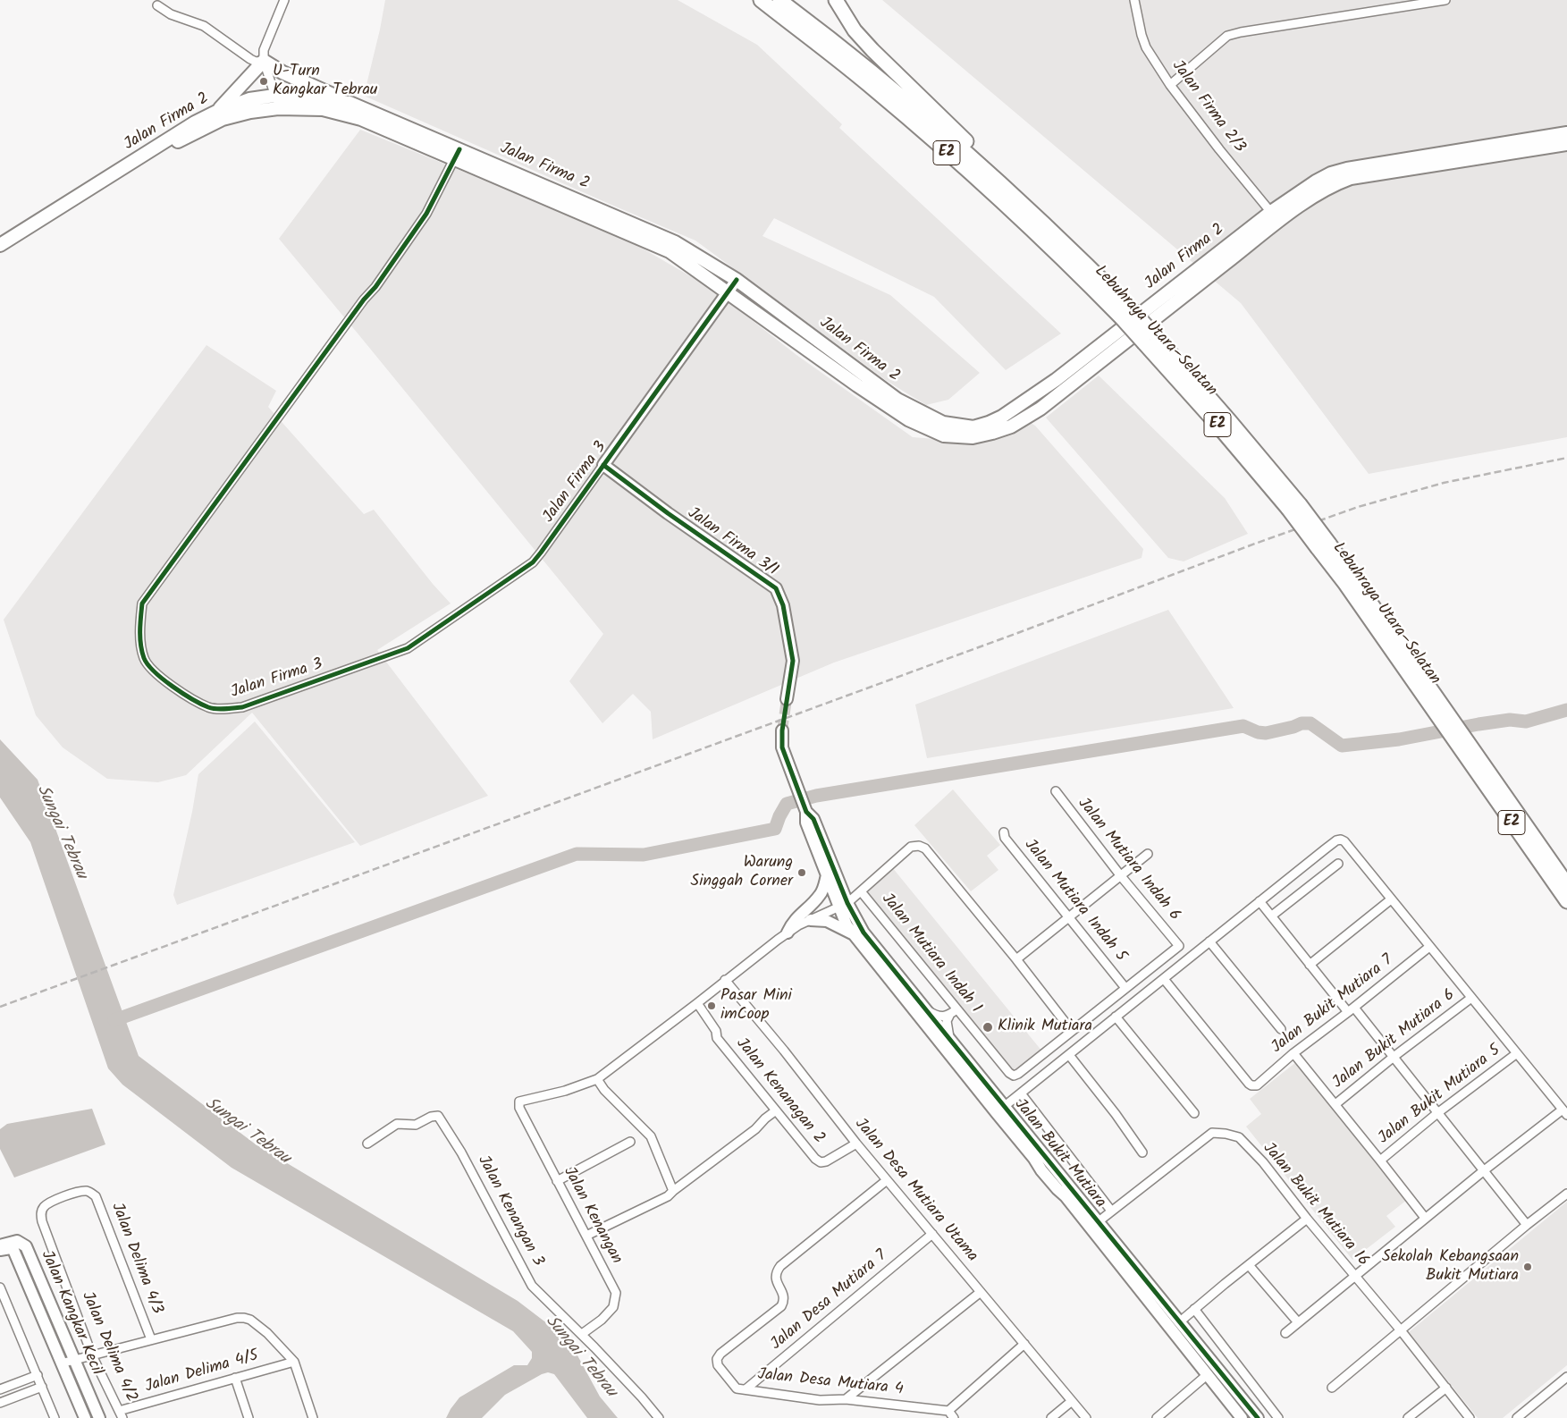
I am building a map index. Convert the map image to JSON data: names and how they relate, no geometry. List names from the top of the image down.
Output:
{
  "streets": {
    "highway": ["E2", "Lebuhraya Utara–Selatan"],
    "main road": ["Jalan Firma 2"],
    "street": [
      "Jalan Firma 2/3",
      "Jalan Firma 3",
      "Jalan Firma 3/1",
      "Jalan Mutiara Indah 6",
      "Jalan Mutiara Indah 5",
      "Jalan Mutiara Indah 1",
      "Jalan Bukit Mutiara 7",
      "Jalan Bukit Mutiara 6",
      "Jalan Kenanagan 2",
      "Jalan Bukit Mutiara 5",
      "Jalan Bukit Mutiara",
      "Jalan Desa Mutiara Utama",
      "Jalan Bukit Mutiara 16",
      "Jalan Kenangan 3",
      "Jalan Kenangan",
      "Jalan Delima 4/3",
      "Jalan Desa Mutiara 7",
      "Jalan Kangkar Kecil",
      "Jalan Delima 4/2",
      "Jalan Delima 4/5",
      "Jalan Desa Mutiara 4"
    ]
  },
  "crossings": [
    ["Jalan Firma 2/3", "Jalan Firma 2"],
    ["Jalan Firma 2", "Jalan Firma 3"],
    ["Jalan Firma 3", "Jalan Firma 3/1"],
    ["Jalan Mutiara Indah 6", "Jalan Mutiara Indah 5"],
    ["Jalan Kenanagan 2", "Jalan Desa Mutiara Utama"],
    ["Jalan Desa Mutiara Utama", "Jalan Desa Mutiara 7"],
    ["Jalan Desa Mutiara Utama", "Jalan Desa Mutiara 4"],
    ["Jalan Kenangan 3", "Jalan Kenangan"],
    ["Jalan Delima 4/3", "Jalan Delima 4/2"],
    ["Jalan Desa Mutiara 7", "Jalan Desa Mutiara 4"],
    ["Jalan Delima 4/2", "Jalan Delima 4/5"]
  ],
  "water": ["Sungai Tebrau"],
  "places": [
    "U-Turn Kangkar Tebrau",
    "Warung Singgah Corner",
    "Pasar Mini imCoop",
    "Klinik Mutiara",
    "Sekolah Kebangsaan Bukit Mutiara"
  ]
}
